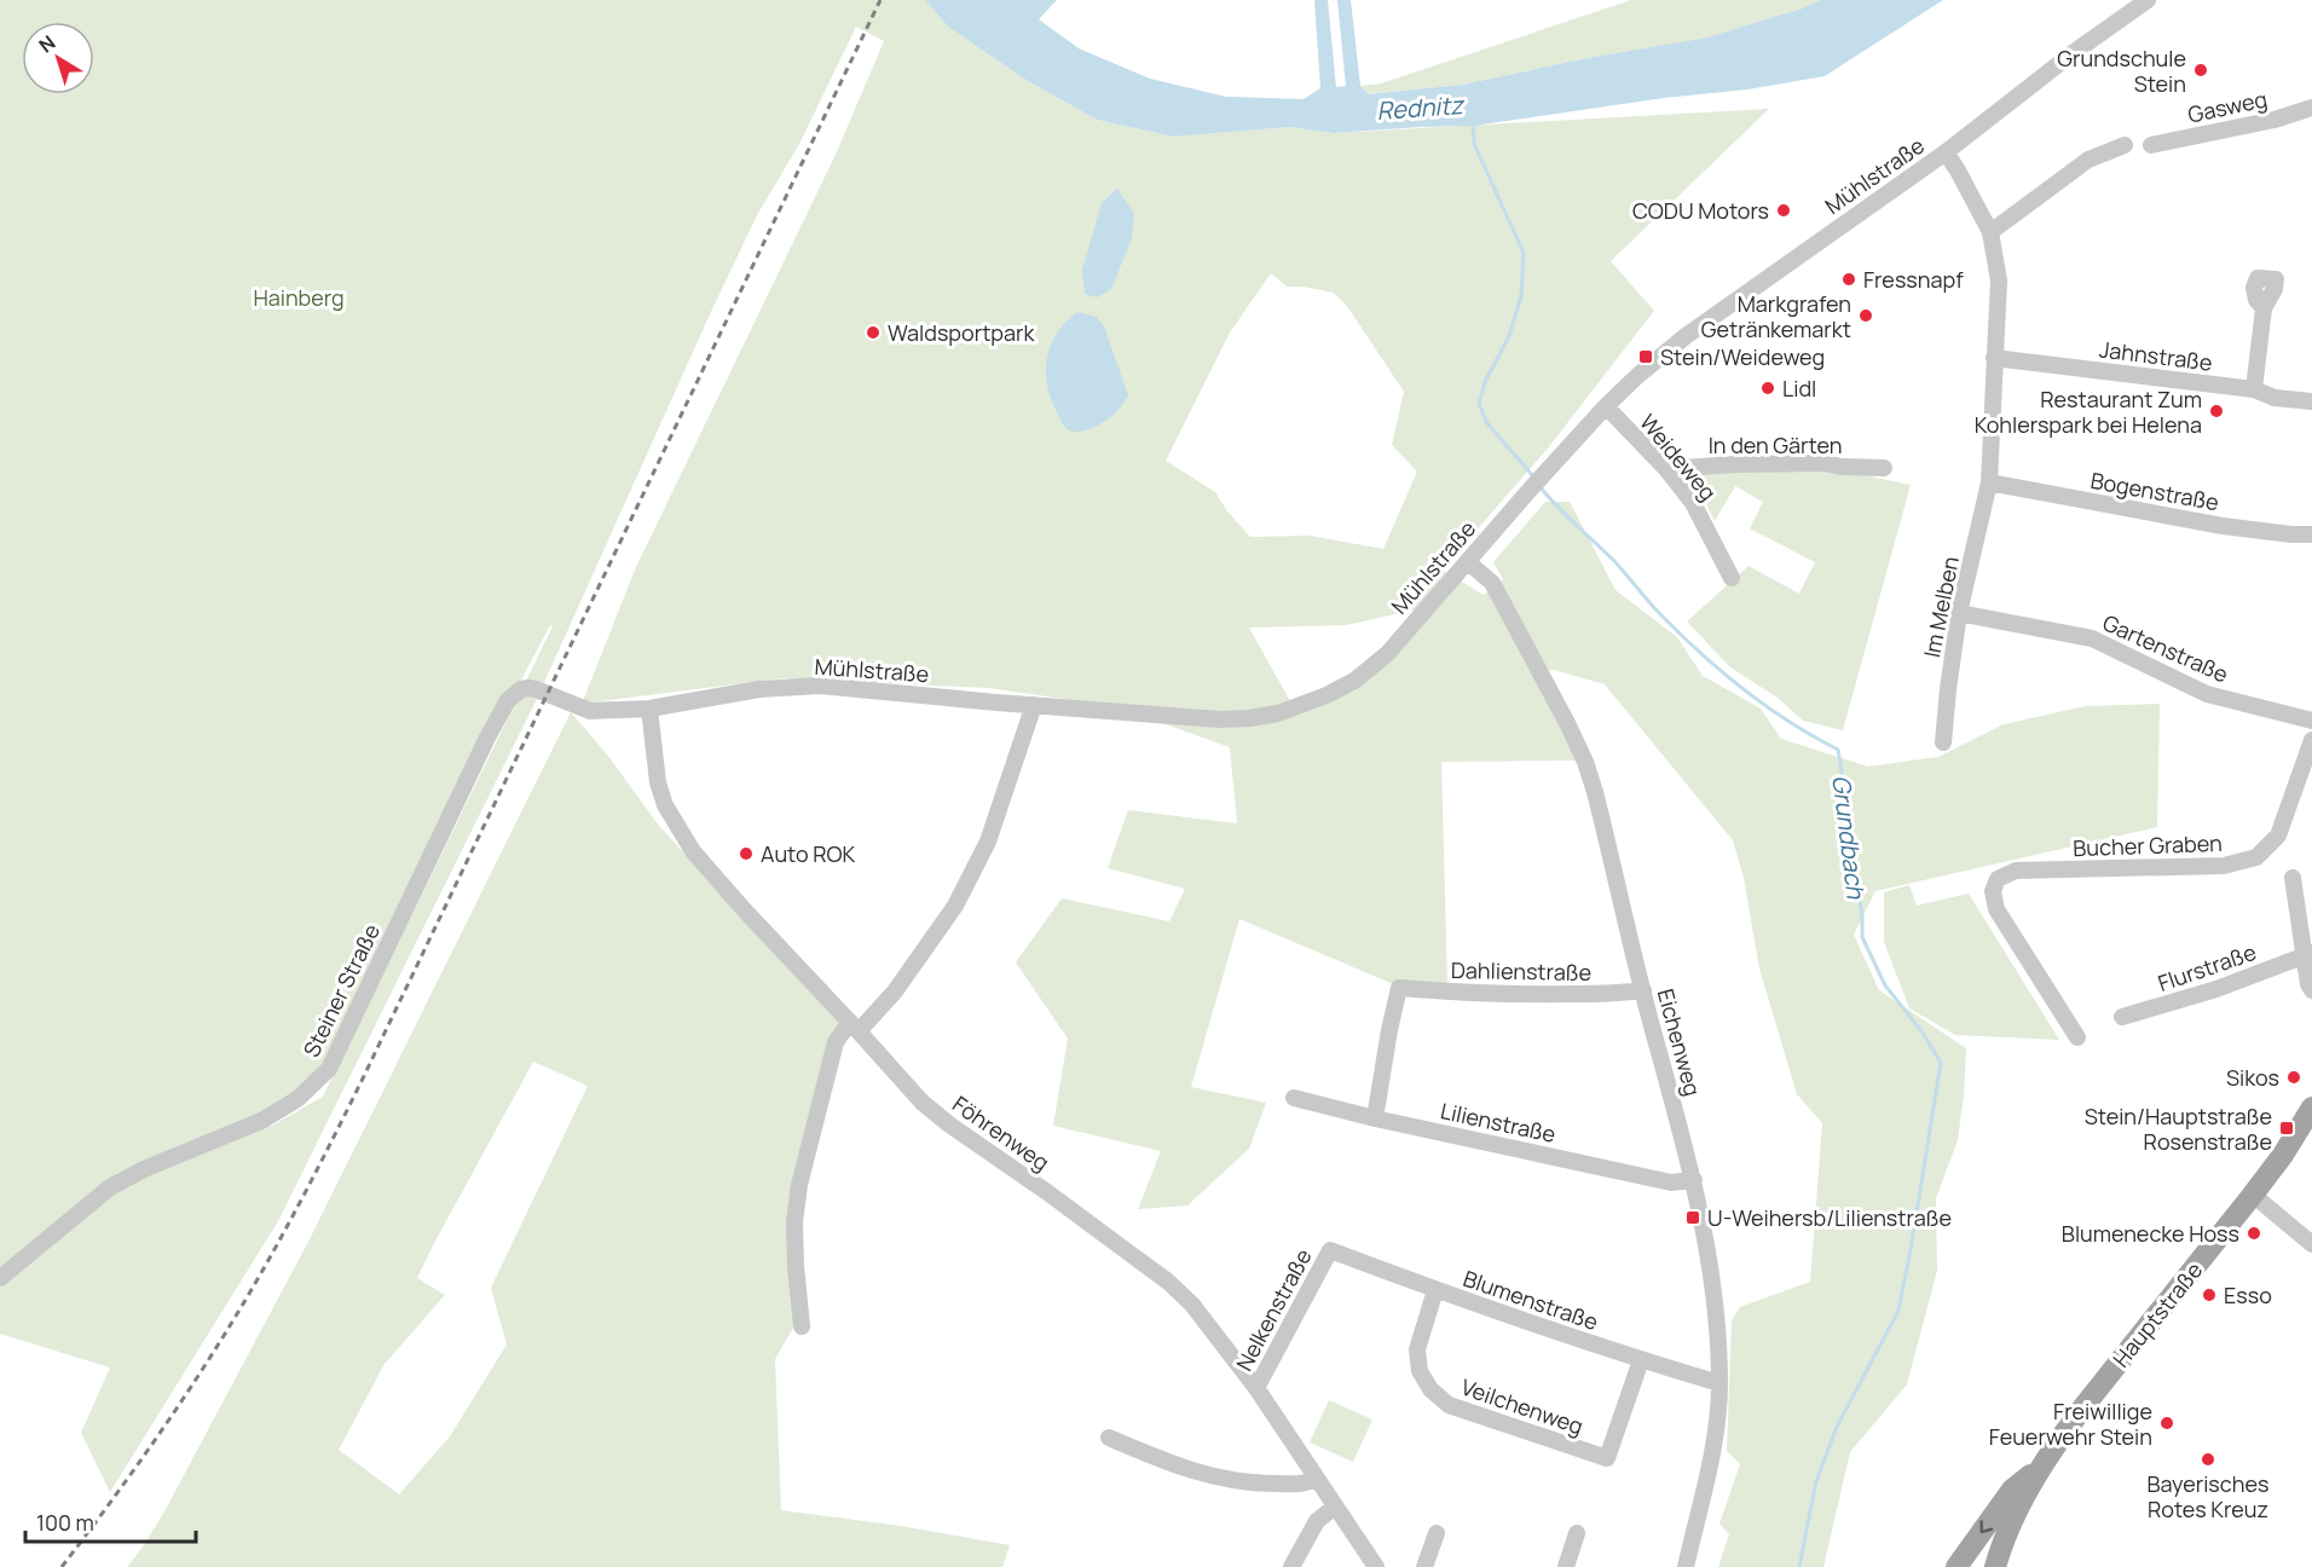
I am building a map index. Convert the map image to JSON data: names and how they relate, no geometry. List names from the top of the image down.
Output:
{
  "streets": {
    "main road": ["Hauptstraße"],
    "street": [
      "Gasweg",
      "Mühlstraße",
      "Jahnstraße",
      "In den Gärten",
      "Weideweg",
      "Bogenstraße",
      "Im Melben",
      "Gartenstraße",
      "Bucher Graben",
      "Flurstraße",
      "Dahlienstraße",
      "Steiner Straße",
      "Eichenweg",
      "Lilienstraße",
      "Föhrenweg",
      "Blumenstraße",
      "Nelkenstraße",
      "Veilchenweg"
    ]
  },
  "crossings": [
    ["Mühlstraße", "Weideweg"],
    ["Mühlstraße", "Im Melben"],
    ["Mühlstraße", "Steiner Straße"],
    ["Mühlstraße", "Eichenweg"],
    ["Mühlstraße", "Föhrenweg"],
    ["Jahnstraße", "Im Melben"],
    ["In den Gärten", "Weideweg"],
    ["Bogenstraße", "Im Melben"],
    ["Im Melben", "Gartenstraße"],
    ["Dahlienstraße", "Eichenweg"],
    ["Dahlienstraße", "Lilienstraße"],
    ["Eichenweg", "Lilienstraße"],
    ["Eichenweg", "Blumenstraße"],
    ["Föhrenweg", "Nelkenstraße"],
    ["Blumenstraße", "Nelkenstraße"],
    ["Blumenstraße", "Veilchenweg"]
  ],
  "water": ["Rednitz", "Grundbach"],
  "parks": ["Hainberg"],
  "places": {
    "other": [
      "Grundschule Stein",
      "CODU Motors",
      "Fressnapf",
      "Markgrafen Getränkemarkt",
      "Waldsportpark",
      "Lidl",
      "Restaurant Zum Kohlerspark bei Helena",
      "Auto ROK",
      "Sikos",
      "Blumenecke Hoss",
      "Esso",
      "Freiwillige Feuerwehr Stein",
      "Bayerisches Rotes Kreuz"
    ],
    "transit": ["Stein/Weideweg", "Stein/Hauptstraße Rosenstraße", "U-Weihersb/Lilienstraße"]
  },
  "scale_bar": "100 m",
  "north": "top left"
}
